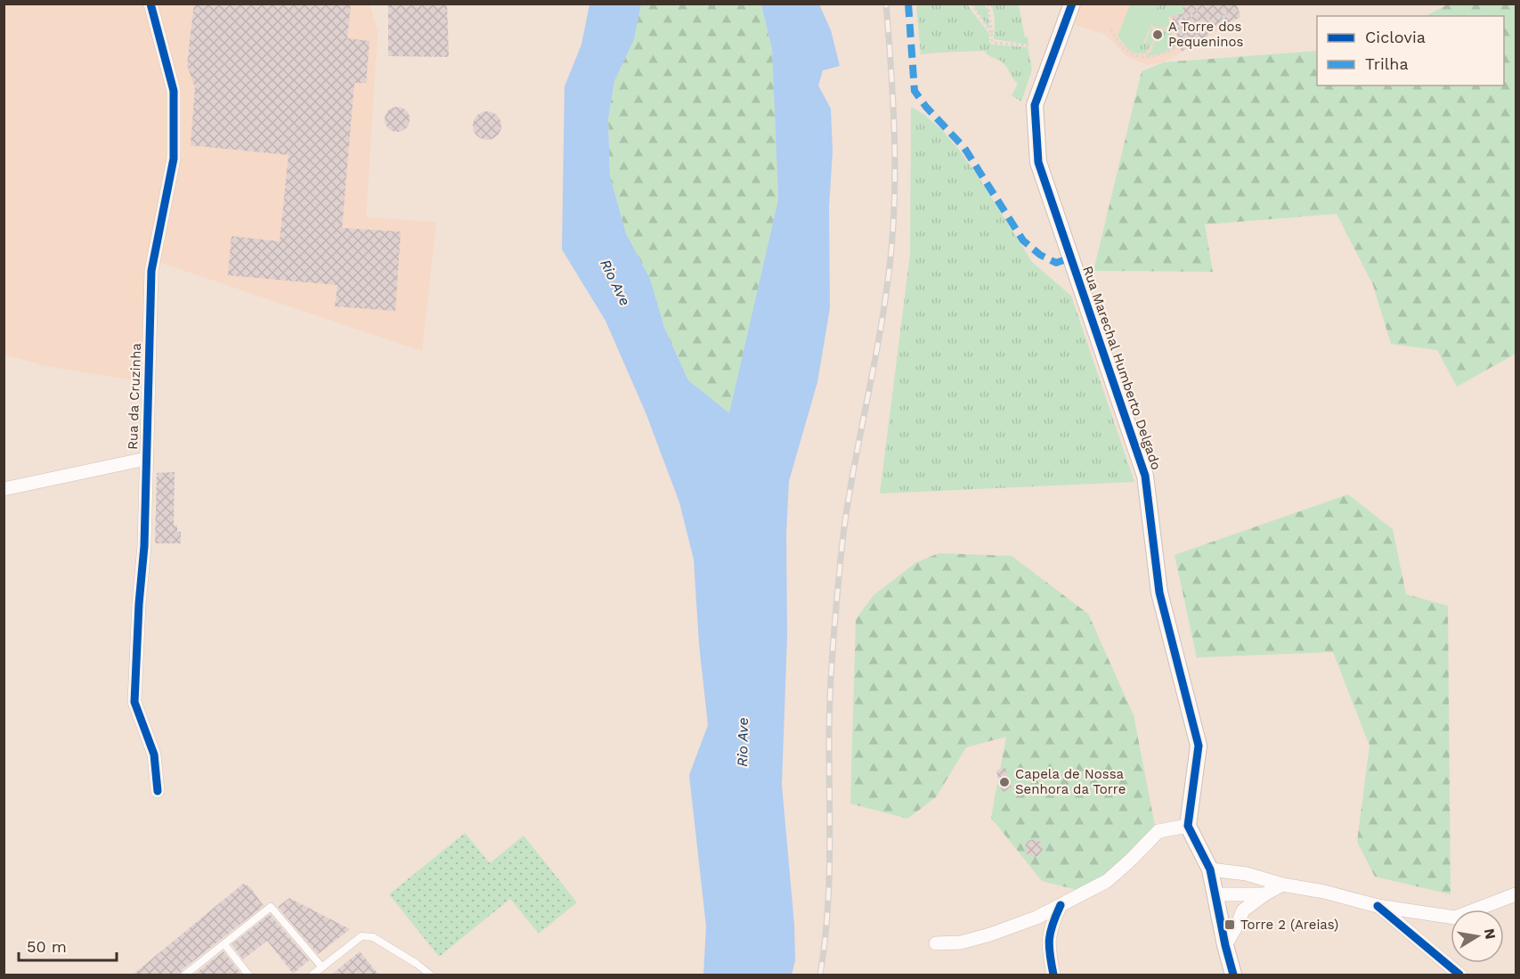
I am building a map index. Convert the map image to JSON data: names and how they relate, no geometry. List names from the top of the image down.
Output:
{
  "streets": {
    "street": ["Rua Marechal Humberto Delgado", "Rua da Cruzinha"]
  },
  "water": ["Rio Ave"],
  "places": {
    "other": ["A Torre dos Pequeninos", "Capela de Nossa Senhora da Torre"],
    "transit": ["Torre 2 (Areias)"]
  },
  "legend": ["Ciclovia", "Trilha"],
  "scale_bar": "50 m",
  "north": "right"
}
